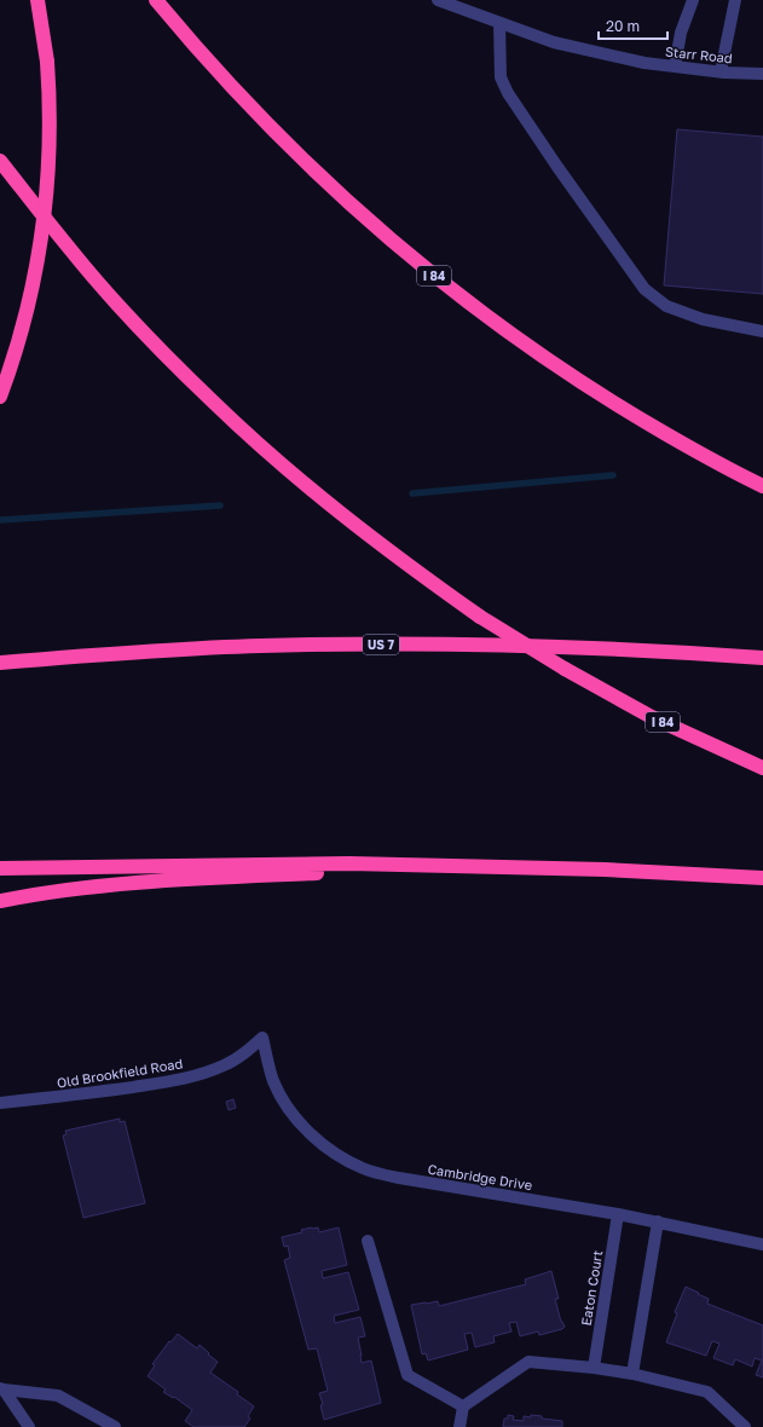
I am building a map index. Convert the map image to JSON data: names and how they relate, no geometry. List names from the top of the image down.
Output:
{
  "streets": {
    "highway": ["I 84", "US 7"],
    "street": [
      "Starr Road",
      "Old Brookfield Road",
      "Cambridge Drive",
      "Eaton Court"
    ]
  },
  "crossings": [
    ["Old Brookfield Road", "Cambridge Drive"],
    ["Cambridge Drive", "Eaton Court"]
  ],
  "scale_bar": "20 m"
}
